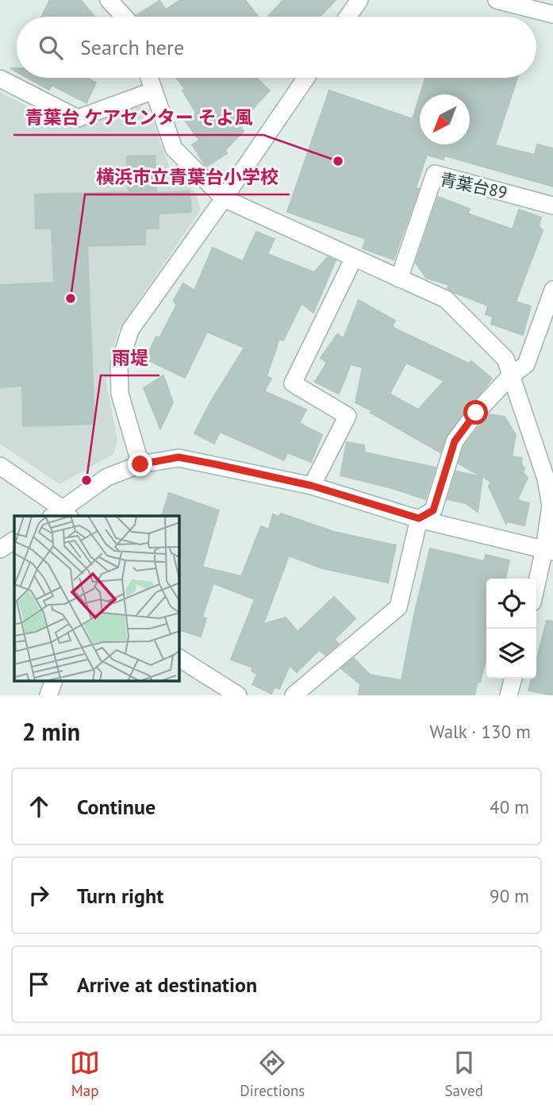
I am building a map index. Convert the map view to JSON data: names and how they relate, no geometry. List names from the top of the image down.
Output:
{
  "streets": {
    "street": ["青葉台89"]
  },
  "places": ["青葉台 ケアセンター そよ風", "横浜市立青葉台小学校", "雨堤"],
  "north": "bottom left",
  "page": {
    "search": "Search here",
    "heading": ["2 min", "Walk · 130 m"],
    "list": [
      ["Continue", "40 m"],
      ["Turn right", "90 m"],
      "Arrive at destination"
    ],
    "nav": ["Map", "Directions", "Saved"]
  }
}
